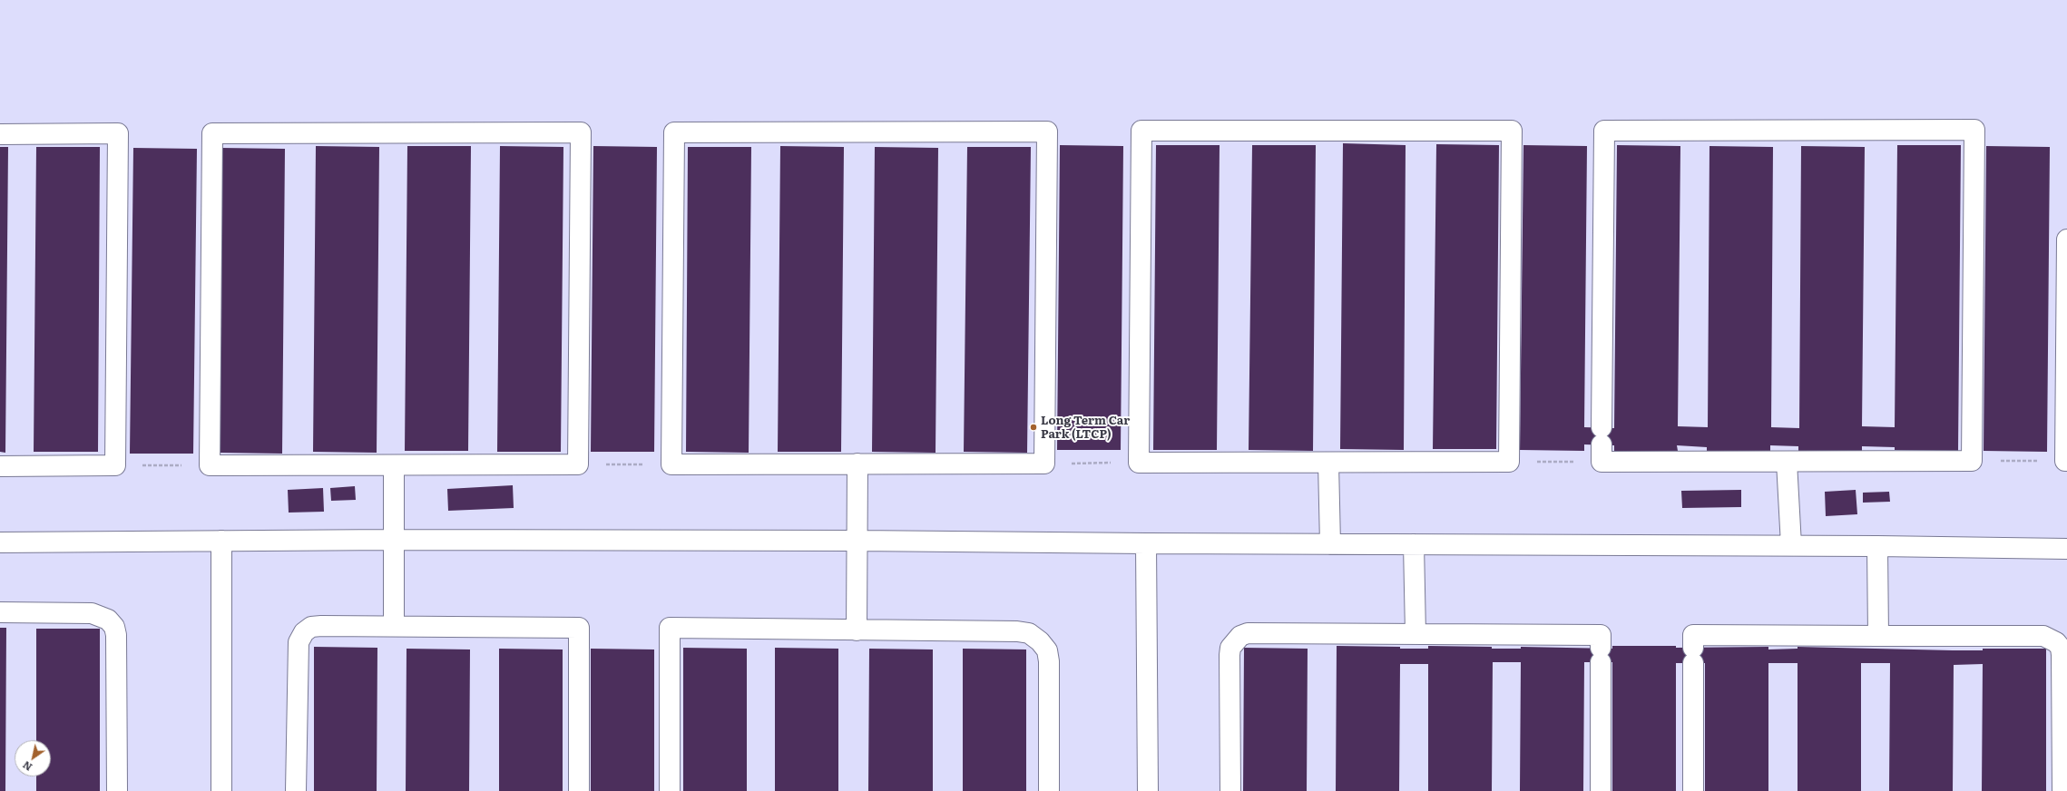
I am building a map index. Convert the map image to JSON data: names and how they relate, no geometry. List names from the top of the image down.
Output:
{
  "places": ["Long Term Car Park (LTCP)"],
  "north": "bottom left"
}
